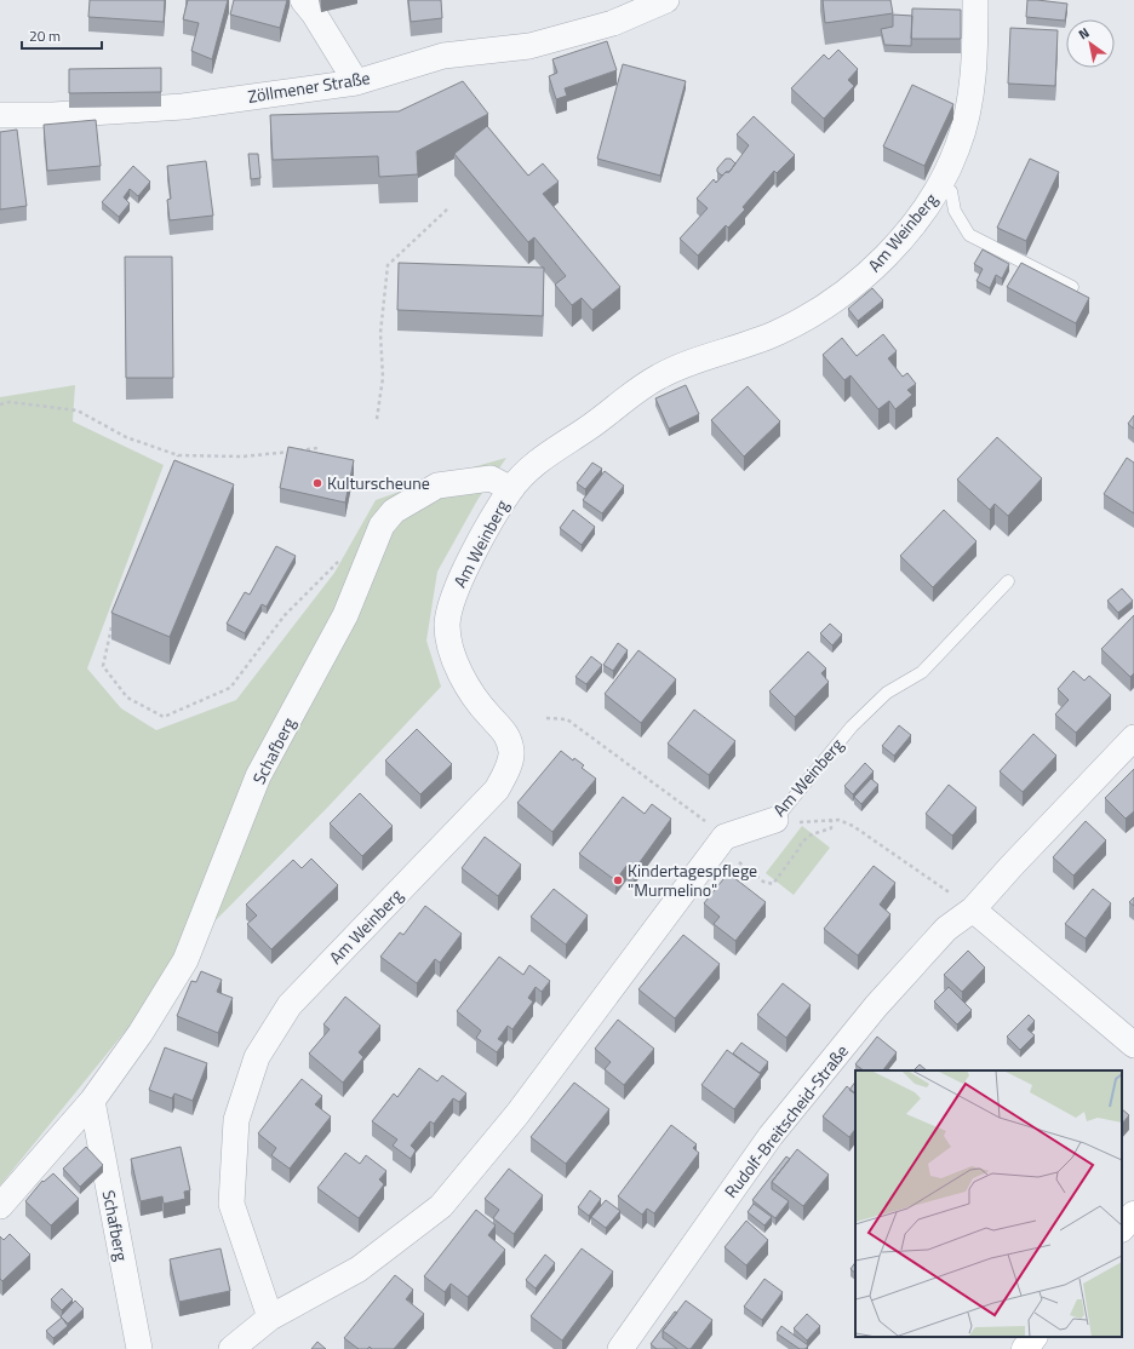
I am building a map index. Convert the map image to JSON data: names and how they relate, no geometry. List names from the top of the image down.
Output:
{
  "streets": {
    "street": [
      "Zöllmener Straße",
      "Am Weinberg",
      "Schafberg",
      "Rudolf-Breitscheid-Straße"
    ]
  },
  "crossings": [
    ["Am Weinberg", "Schafberg"]
  ],
  "places": ["Kulturscheune", "Kindertagespflege \"Murmelino\""],
  "scale_bar": "20 m",
  "north": "top left"
}
